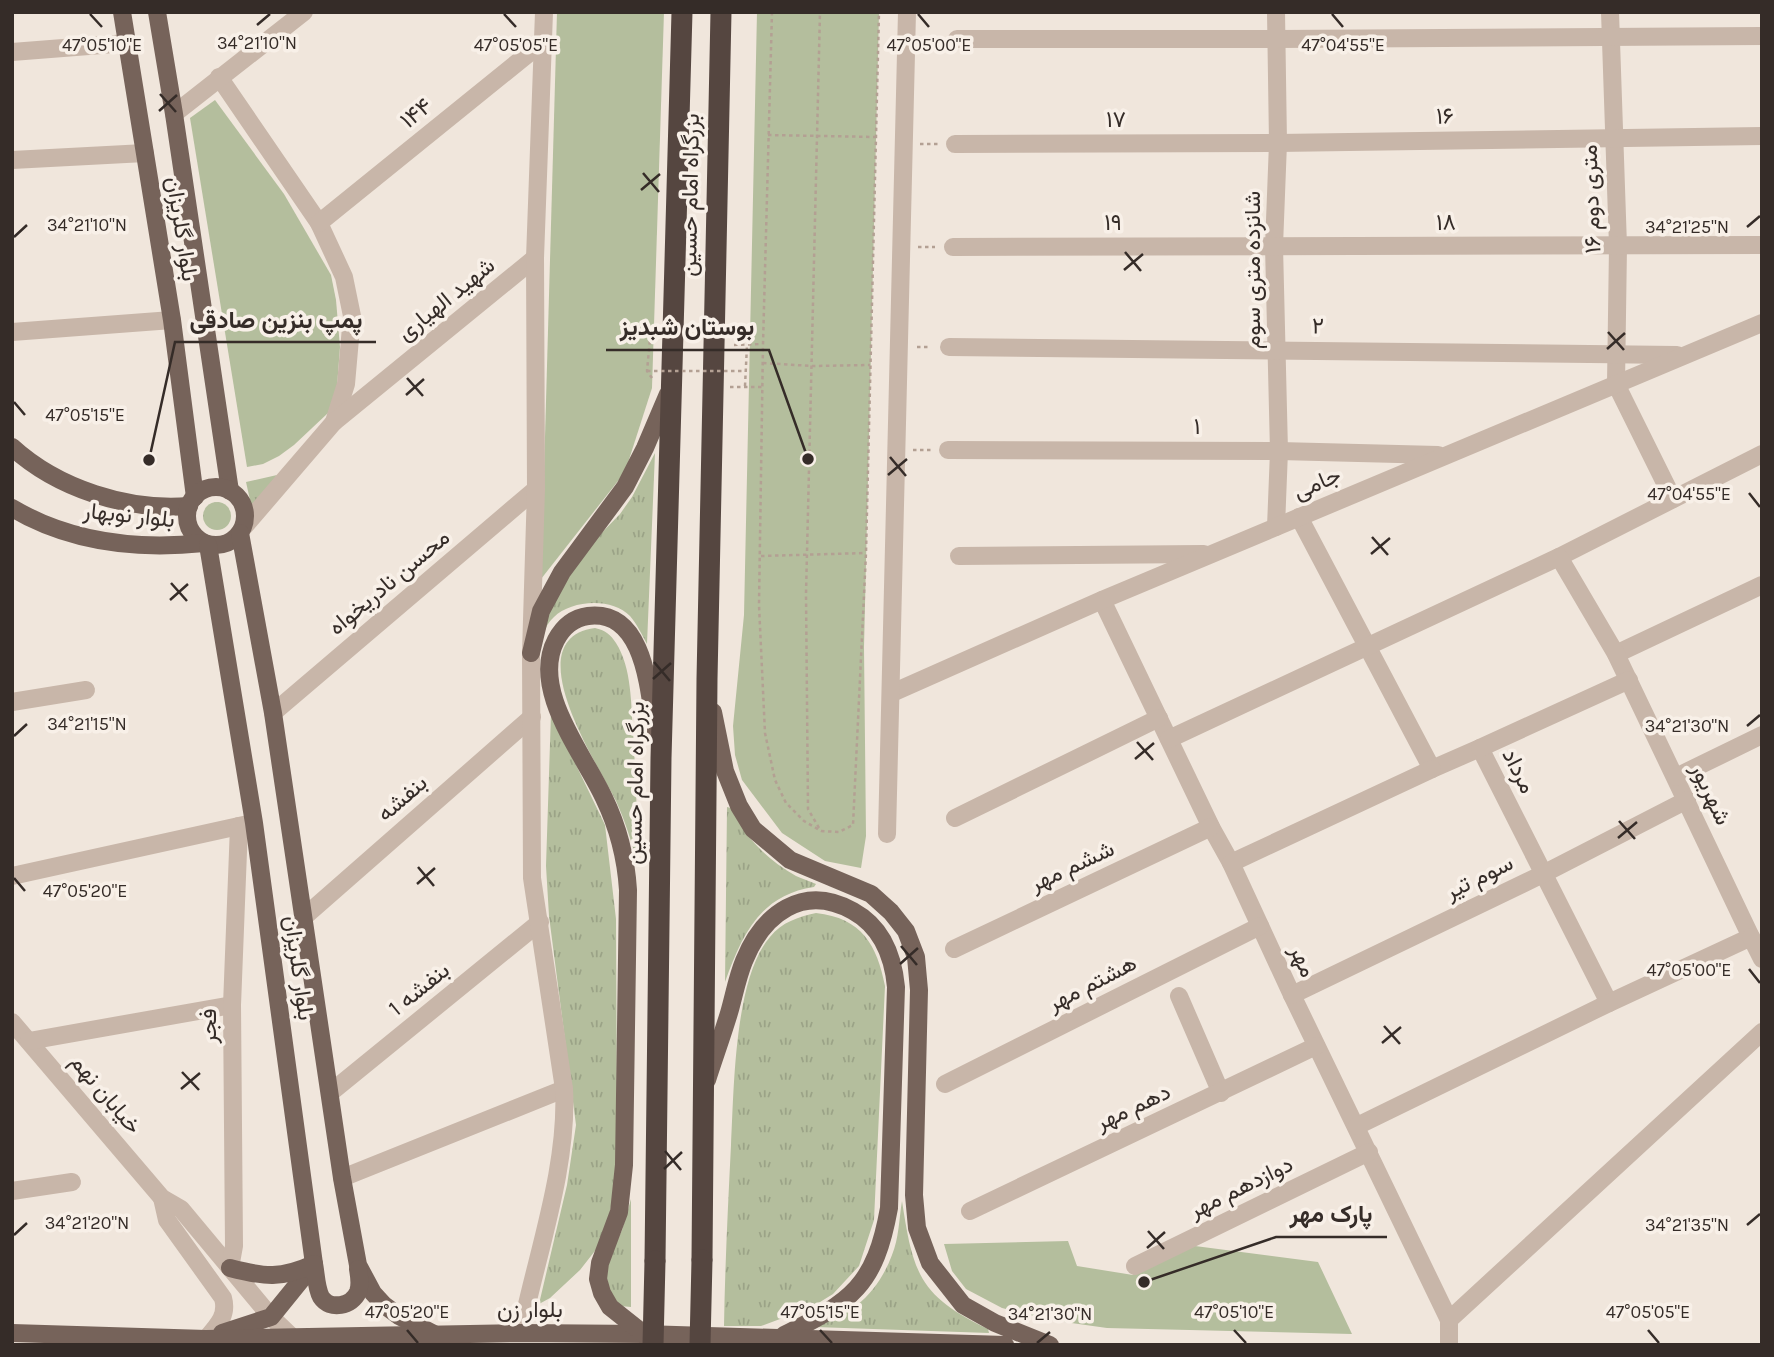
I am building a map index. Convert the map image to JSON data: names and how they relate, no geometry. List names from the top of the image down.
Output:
{
  "streets": {
    "highway": ["بزرگراه امام حسین"],
    "main road": ["بلوار گلریزان", "بلوار نوبهار", "بلوار زن"],
    "street": [
      "۱۴۴",
      "۱۶",
      "۱۷",
      "۱۶ متری دوم",
      "۱۹",
      "۱۸",
      "شانزده متری سوم",
      "شهید الهیاری",
      "۲",
      "۱",
      "جامی",
      "محسن نادریخواه",
      "مرداد",
      "شهریور",
      "بنفشه",
      "ششم مهر",
      "سوم تیر",
      "مهر",
      "هشتم مهر",
      "بنفشه 1",
      "فجر",
      "خیابان نهم",
      "دهم مهر",
      "دوازدهم مهر"
    ]
  },
  "crossings": [
    ["۱۶", "۱۷"],
    ["۱۶", "۱۶ متری دوم"],
    ["۱۶", "شانزده متری سوم"],
    ["۱۷", "شانزده متری سوم"],
    ["بزرگراه امام حسین", "بلوار زن"],
    ["۱۶ متری دوم", "۱۸"],
    ["۱۶ متری دوم", "۲"],
    ["۱۶ متری دوم", "جامی"],
    ["۱۹", "۱۸"],
    ["۱۹", "شانزده متری سوم"],
    ["۱۸", "شانزده متری سوم"],
    ["بلوار گلریزان", "شهید الهیاری"],
    ["بلوار گلریزان", "بلوار نوبهار"],
    ["بلوار گلریزان", "محسن نادریخواه"],
    ["بلوار گلریزان", "بنفشه"],
    ["بلوار گلریزان", "بنفشه 1"],
    ["بلوار گلریزان", "فجر"],
    ["بلوار گلریزان", "بلوار زن"],
    ["شانزده متری سوم", "۲"],
    ["شانزده متری سوم", "۱"],
    ["شانزده متری سوم", "جامی"],
    ["شهید الهیاری", "بلوار نوبهار"],
    ["۲", "جامی"],
    ["۱", "جامی"],
    ["جامی", "مهر"],
    ["مرداد", "سوم تیر"],
    ["مرداد", "مهر"],
    ["شهریور", "سوم تیر"],
    ["ششم مهر", "مهر"],
    ["سوم تیر", "مهر"],
    ["مهر", "هشتم مهر"],
    ["مهر", "دهم مهر"],
    ["مهر", "دوازدهم مهر"],
    ["فجر", "خیابان نهم"],
    ["خیابان نهم", "بلوار زن"]
  ],
  "places": ["بوستان شبدیز", "پمپ بنزین صادقی", "پارک مهر"],
  "coordinates": [
    "34°21'10\"N",
    "47°05'10\"E",
    "47°05'05\"E",
    "47°05'00\"E",
    "47°04'55\"E",
    "34°21'25\"N",
    "47°05'15\"E",
    "34°21'15\"N",
    "34°21'30\"N",
    "47°05'20\"E",
    "34°21'20\"N",
    "34°21'35\"N"
  ]
}
